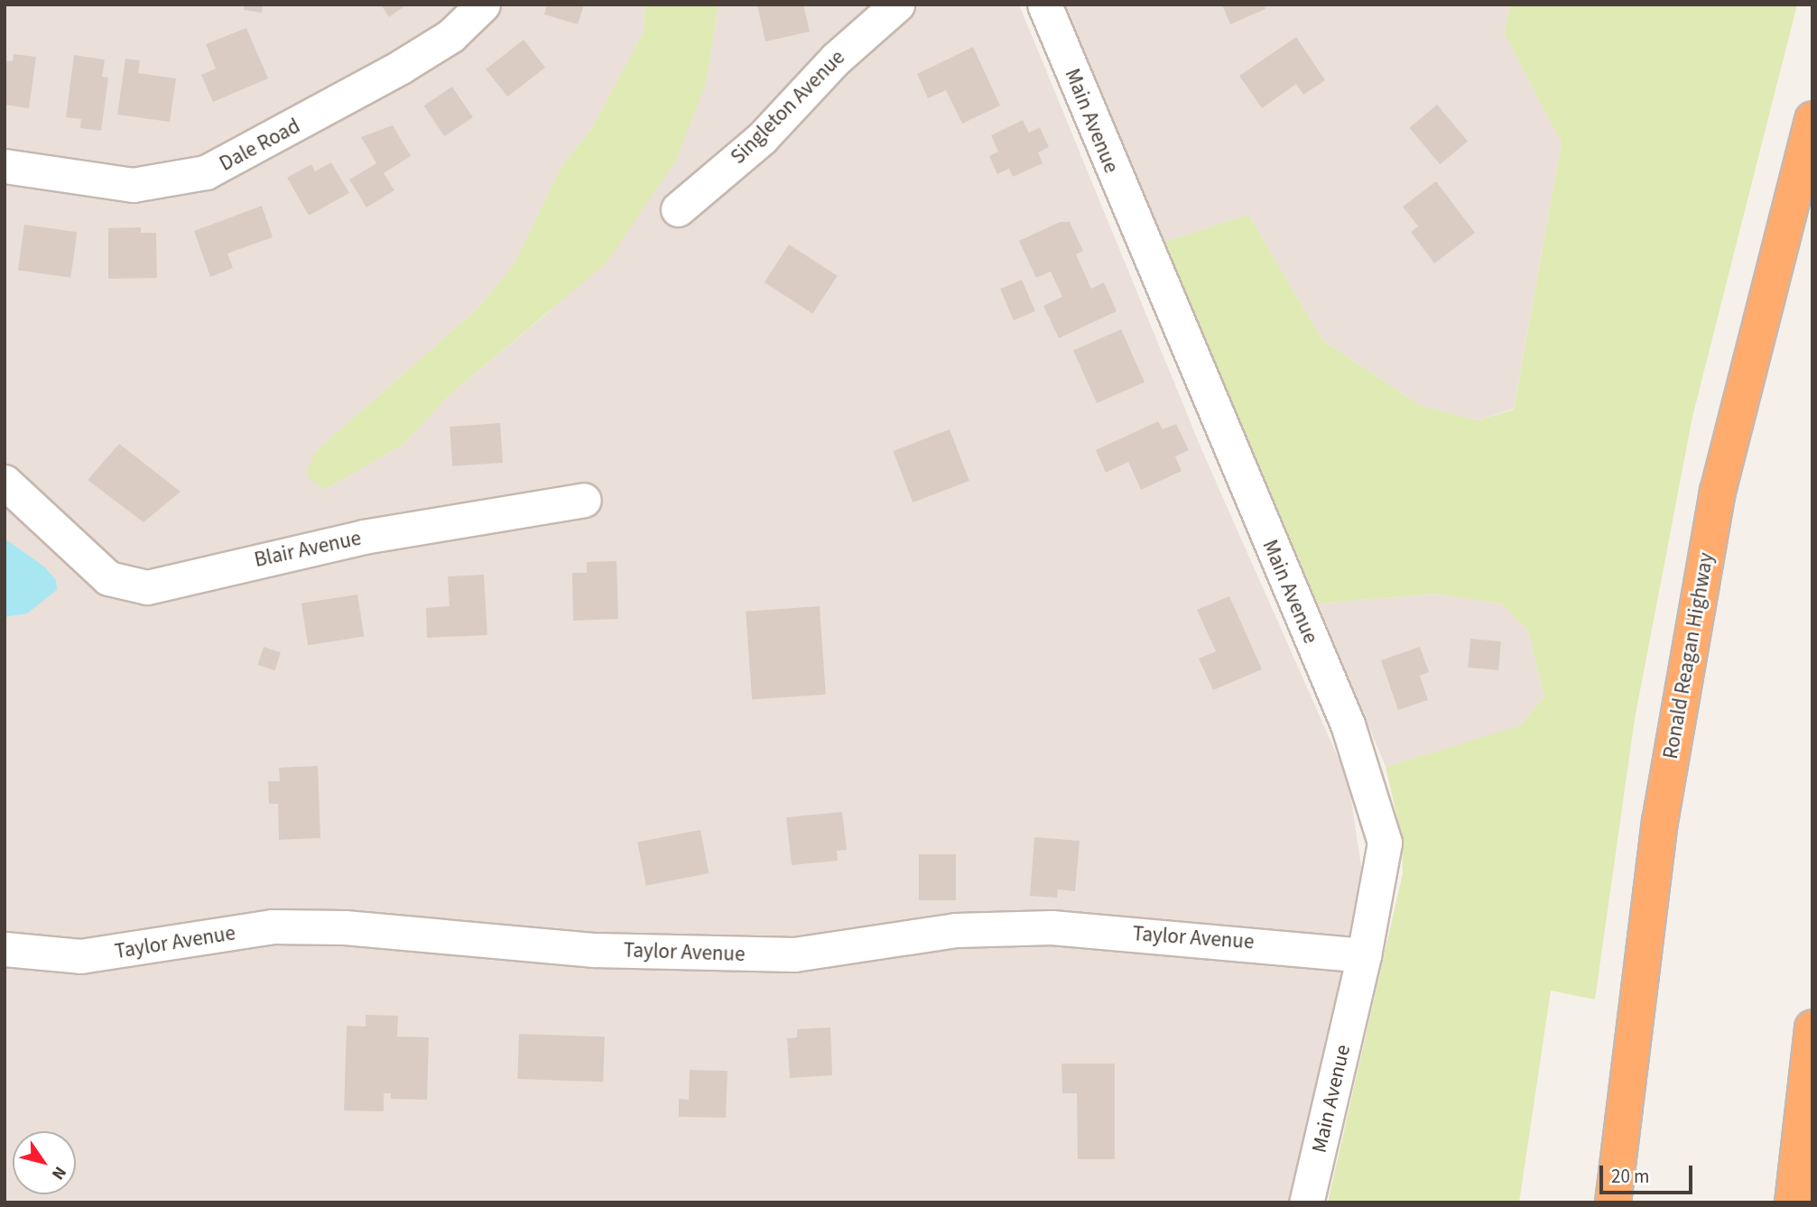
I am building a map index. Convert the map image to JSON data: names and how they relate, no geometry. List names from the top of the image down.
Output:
{
  "streets": {
    "highway": ["Ronald Reagan Highway"],
    "street": [
      "Singleton Avenue",
      "Main Avenue",
      "Dale Road",
      "Blair Avenue",
      "Taylor Avenue"
    ]
  },
  "crossings": [
    ["Main Avenue", "Taylor Avenue"]
  ],
  "scale_bar": "20 m",
  "north": "bottom right"
}
